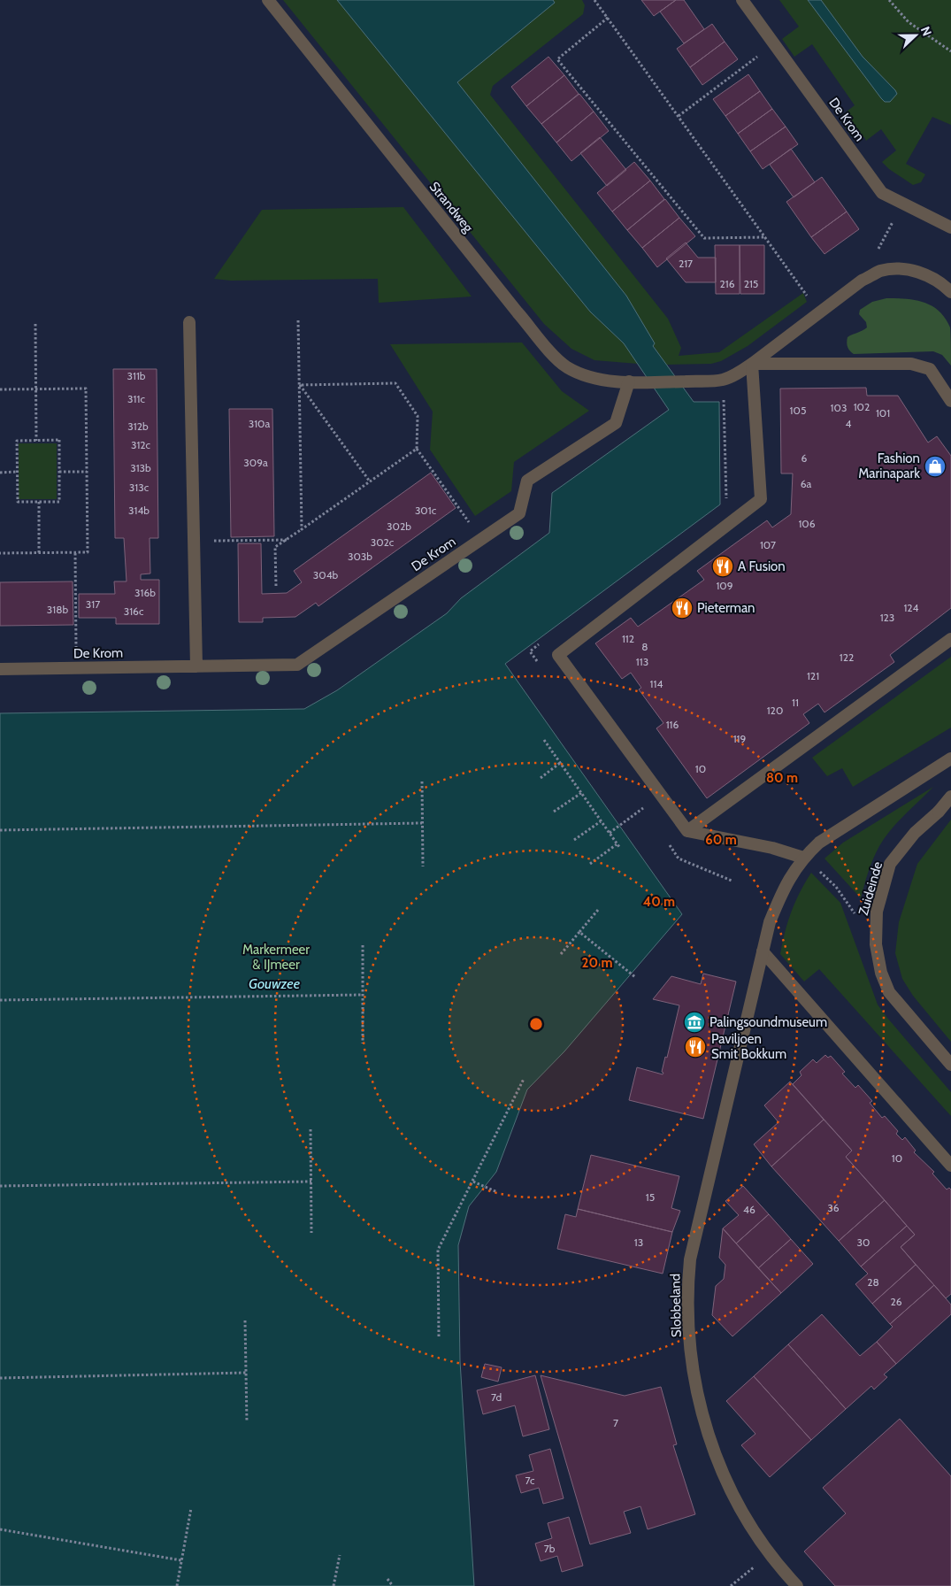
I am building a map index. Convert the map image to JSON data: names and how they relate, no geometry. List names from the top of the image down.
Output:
{
  "streets": {
    "street": [
      "De Krom",
      "Strandweg",
      "Zuideinde",
      "Slobbeland"
    ]
  },
  "crossings": [
    ["De Krom", "Strandweg"]
  ],
  "water": ["Gouwzee"],
  "parks": ["Markermeer & IJmeer"],
  "places": {
    "shop": ["Fashion Marinapark"],
    "restaurant": ["A Fusion", "Pieterman", "Paviljoen Smit Bokkum"],
    "museum": ["Palingsoundmuseum"]
  },
  "house_numbers": [
    "217",
    "216",
    "215",
    "311b",
    "311c",
    "102",
    "103",
    "105",
    "101",
    "310a",
    "4",
    "312b",
    "312c",
    "6",
    "309a",
    "313b",
    "6a",
    "313c",
    "314b",
    "301c",
    "106",
    "302b",
    "302c",
    "107",
    "303b",
    "304b",
    "109",
    "316b",
    "317",
    "124",
    "318b",
    "316c",
    "123",
    "112",
    "8",
    "122",
    "113",
    "121",
    "114",
    "11",
    "120",
    "116",
    "119",
    "10",
    "10",
    "15",
    "36",
    "46",
    "13",
    "30",
    "28",
    "26",
    "7d",
    "7",
    "7c",
    "7b"
  ],
  "north": "right",
  "rings": [
    "80 m",
    "60 m",
    "40 m",
    "20 m"
  ]
}
